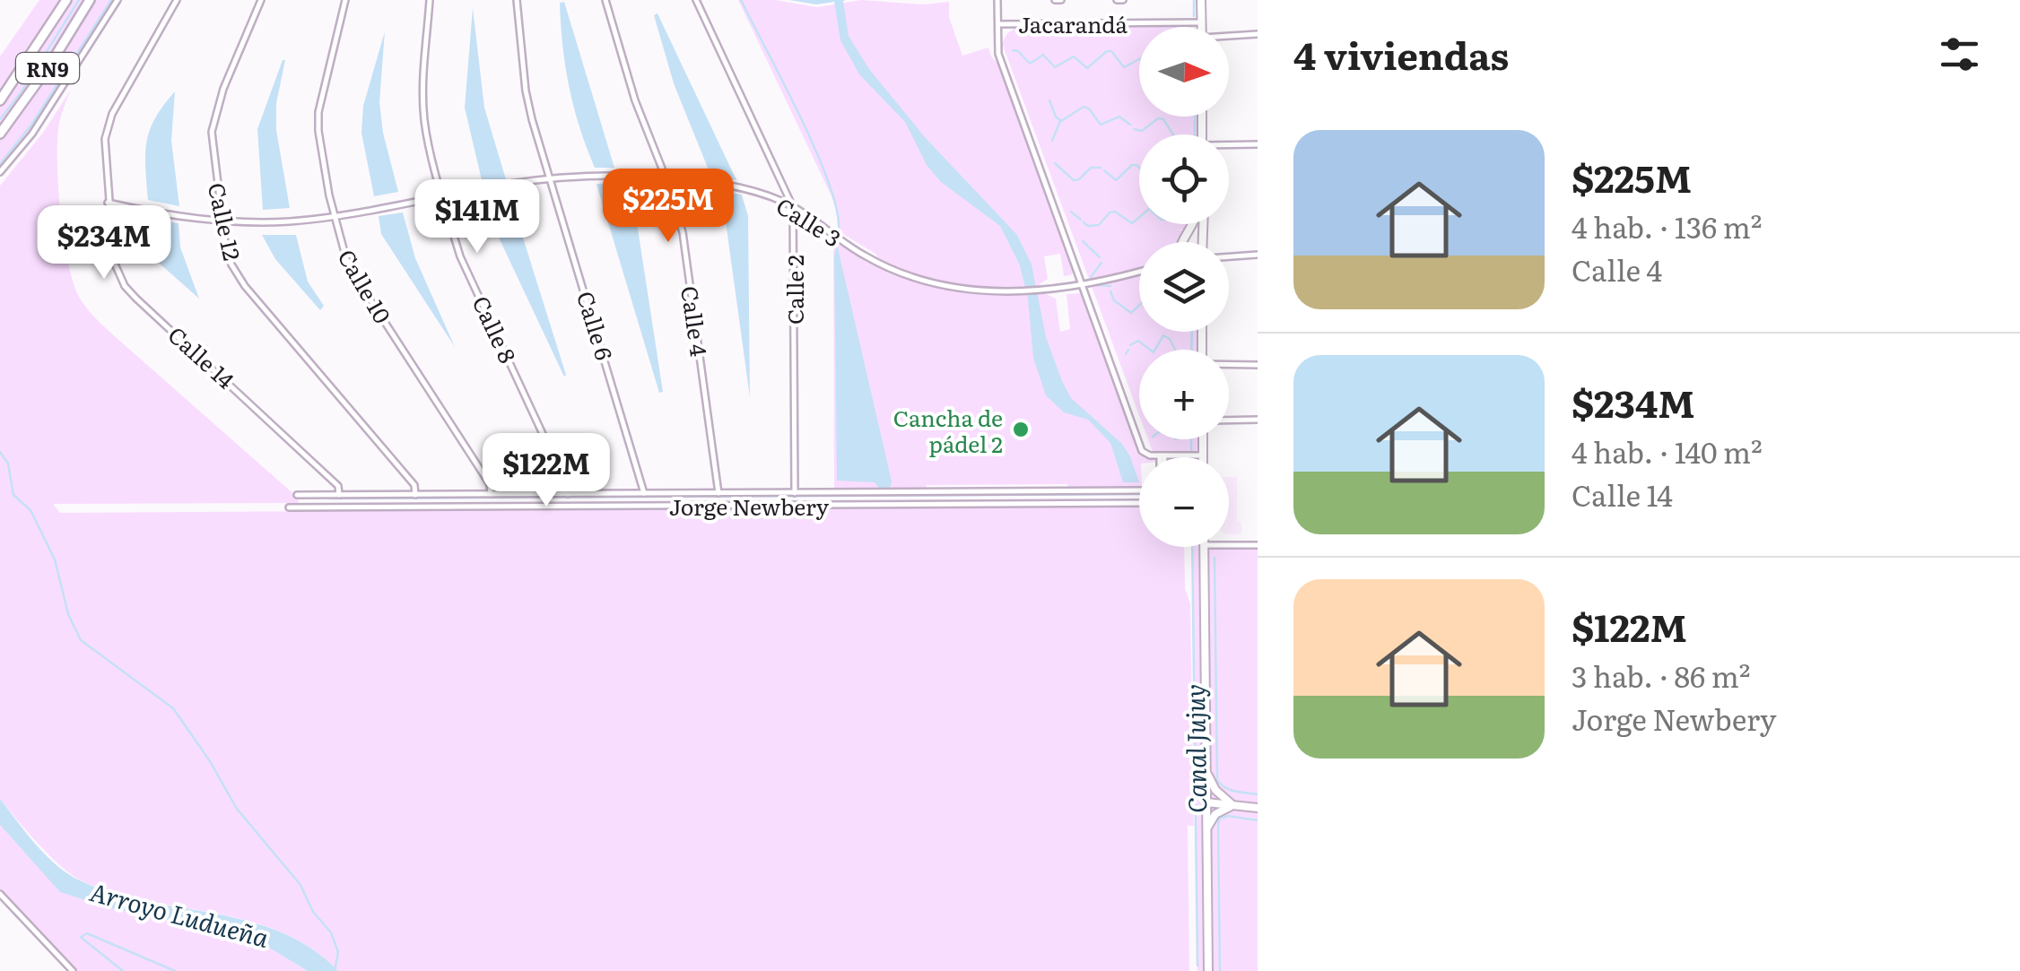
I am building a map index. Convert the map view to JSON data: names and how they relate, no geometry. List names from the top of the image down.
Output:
{
  "streets": {
    "highway": ["RN9"],
    "street": [
      "Jacarandá",
      "Calle 12",
      "Calle 3",
      "Calle 10",
      "Calle 2",
      "Calle 4",
      "Calle 6",
      "Calle 8",
      "Calle 14",
      "Jorge Newbery"
    ]
  },
  "crossings": [
    ["Calle 12", "Calle 3"],
    ["Calle 3", "Calle 10"],
    ["Calle 3", "Calle 2"],
    ["Calle 3", "Calle 4"],
    ["Calle 3", "Calle 6"],
    ["Calle 3", "Calle 8"],
    ["Calle 3", "Calle 14"]
  ],
  "water": ["Canal Jujuy", "Arroyo Ludueña"],
  "places": ["Cancha de pádel 2"],
  "north": "right",
  "page": {
    "heading": "4 viviendas",
    "map_buttons": ["+", "−"],
    "list": [
      {
        "name": "$225M",
        "note": "4 hab. · 136 m² · Calle 4"
      },
      {
        "name": "$234M",
        "note": "4 hab. · 140 m² · Calle 14"
      },
      {
        "name": "$122M",
        "note": "3 hab. · 86 m² · Jorge Newbery"
      }
    ],
    "price": [
      "$225M",
      "$141M",
      "$234M",
      "$122M"
    ]
  }
}
